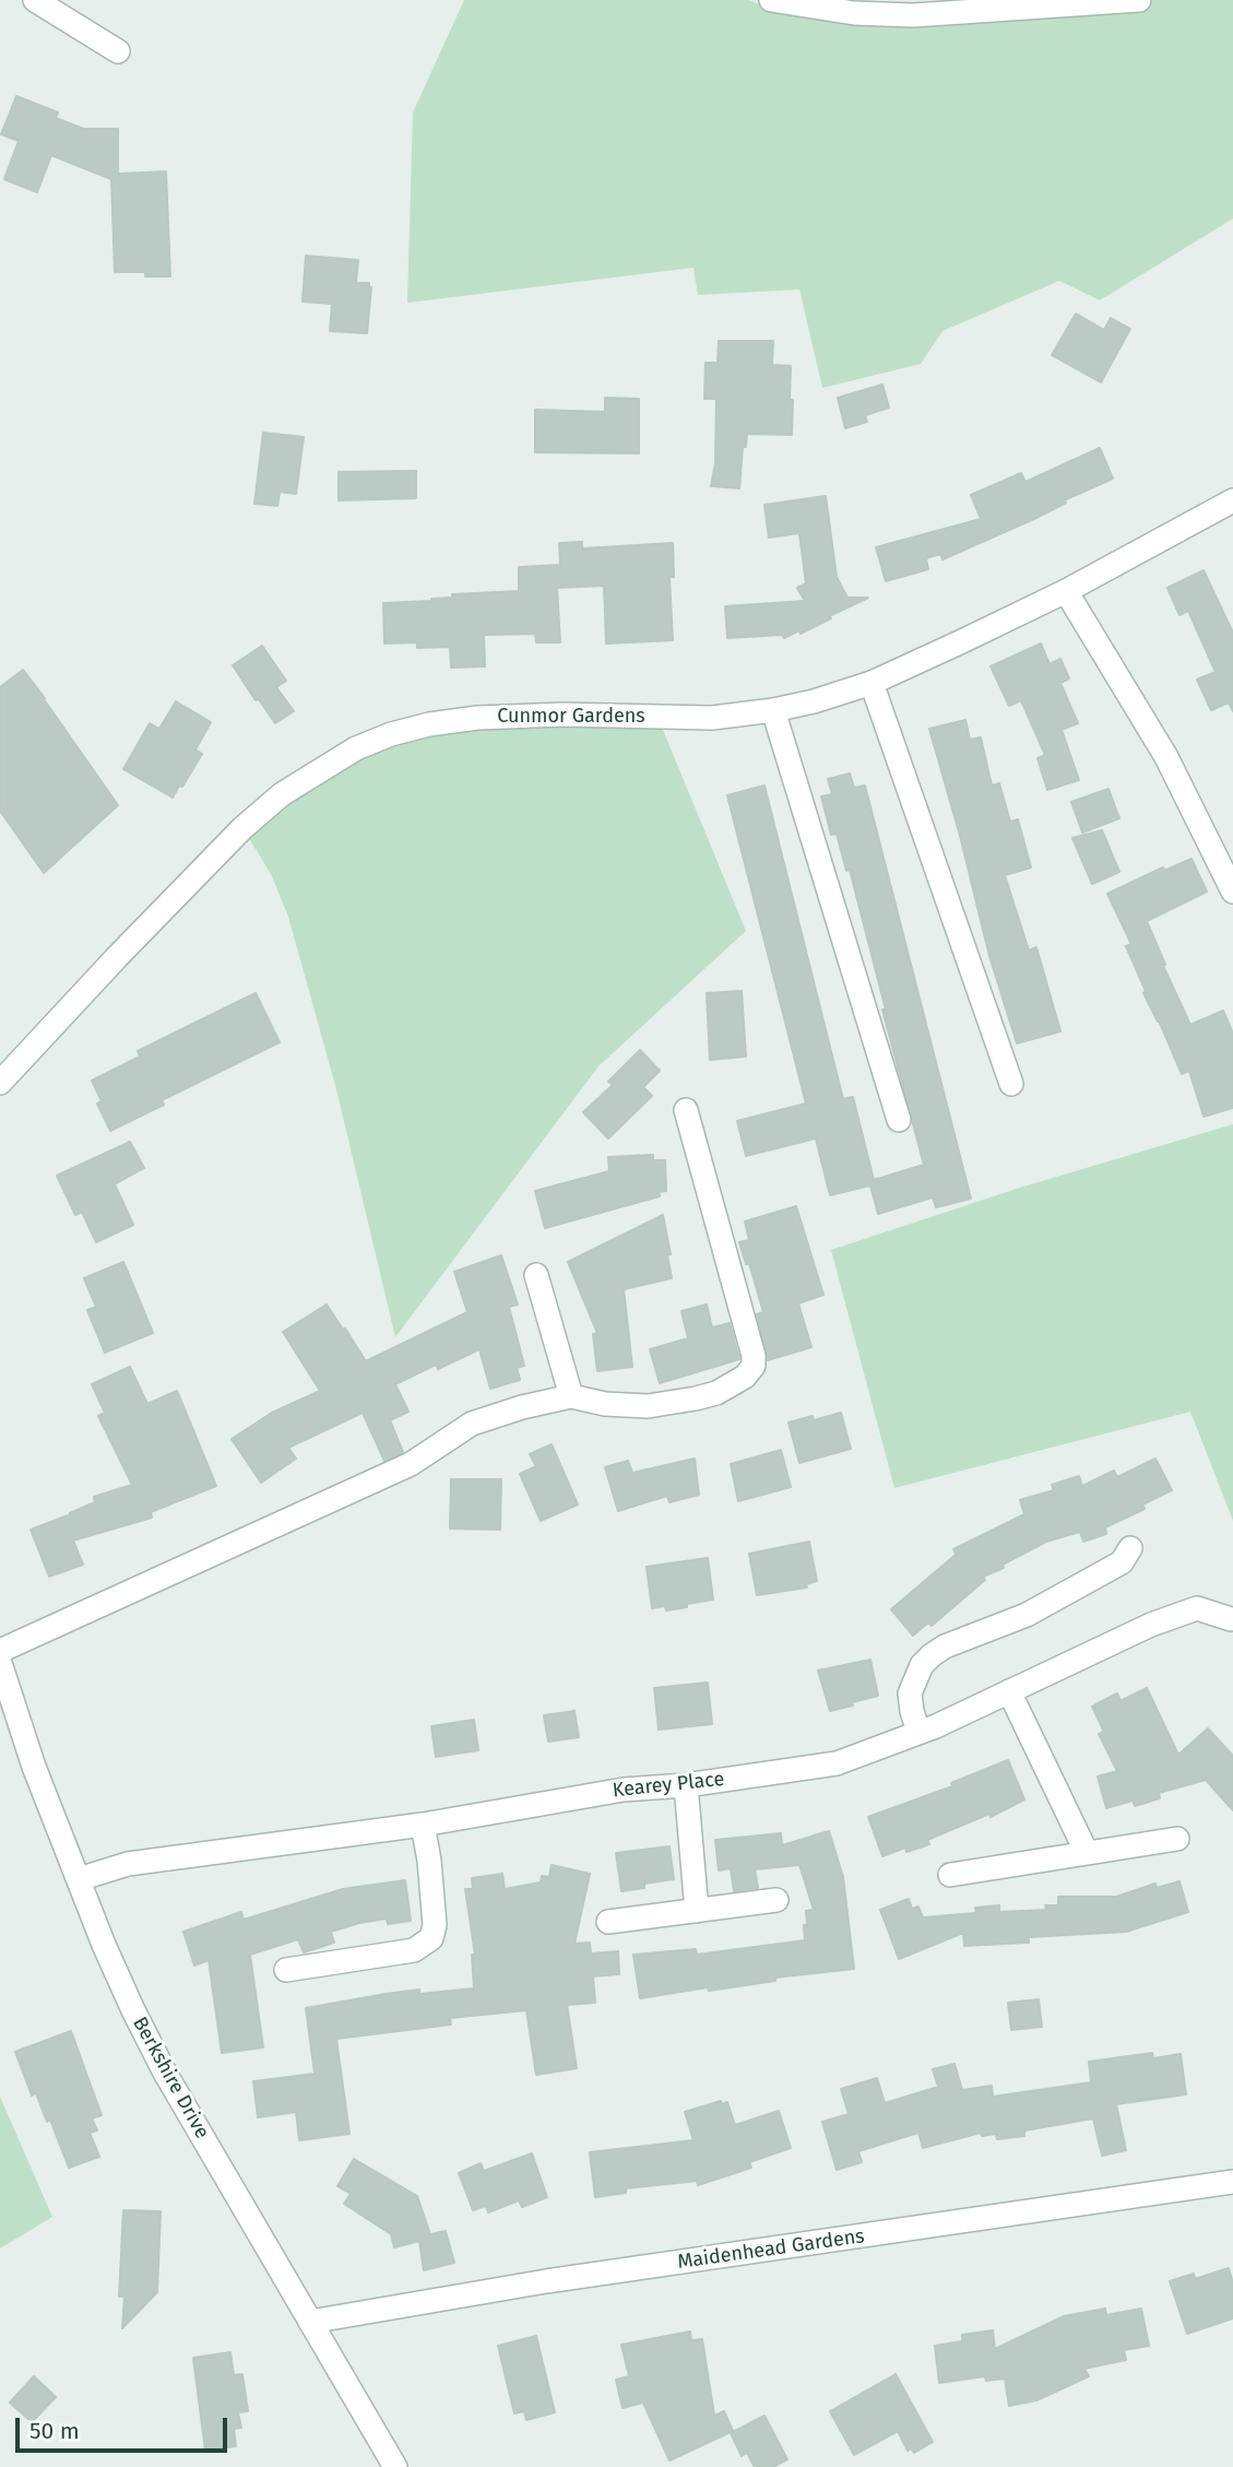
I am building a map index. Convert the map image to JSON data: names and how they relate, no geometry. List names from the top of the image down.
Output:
{
  "streets": {
    "street": [
      "Cunmor Gardens",
      "Kearey Place",
      "Berkshire Drive",
      "Maidenhead Gardens"
    ]
  },
  "crossings": [
    ["Kearey Place", "Berkshire Drive"],
    ["Berkshire Drive", "Maidenhead Gardens"]
  ],
  "scale_bar": "50 m"
}
